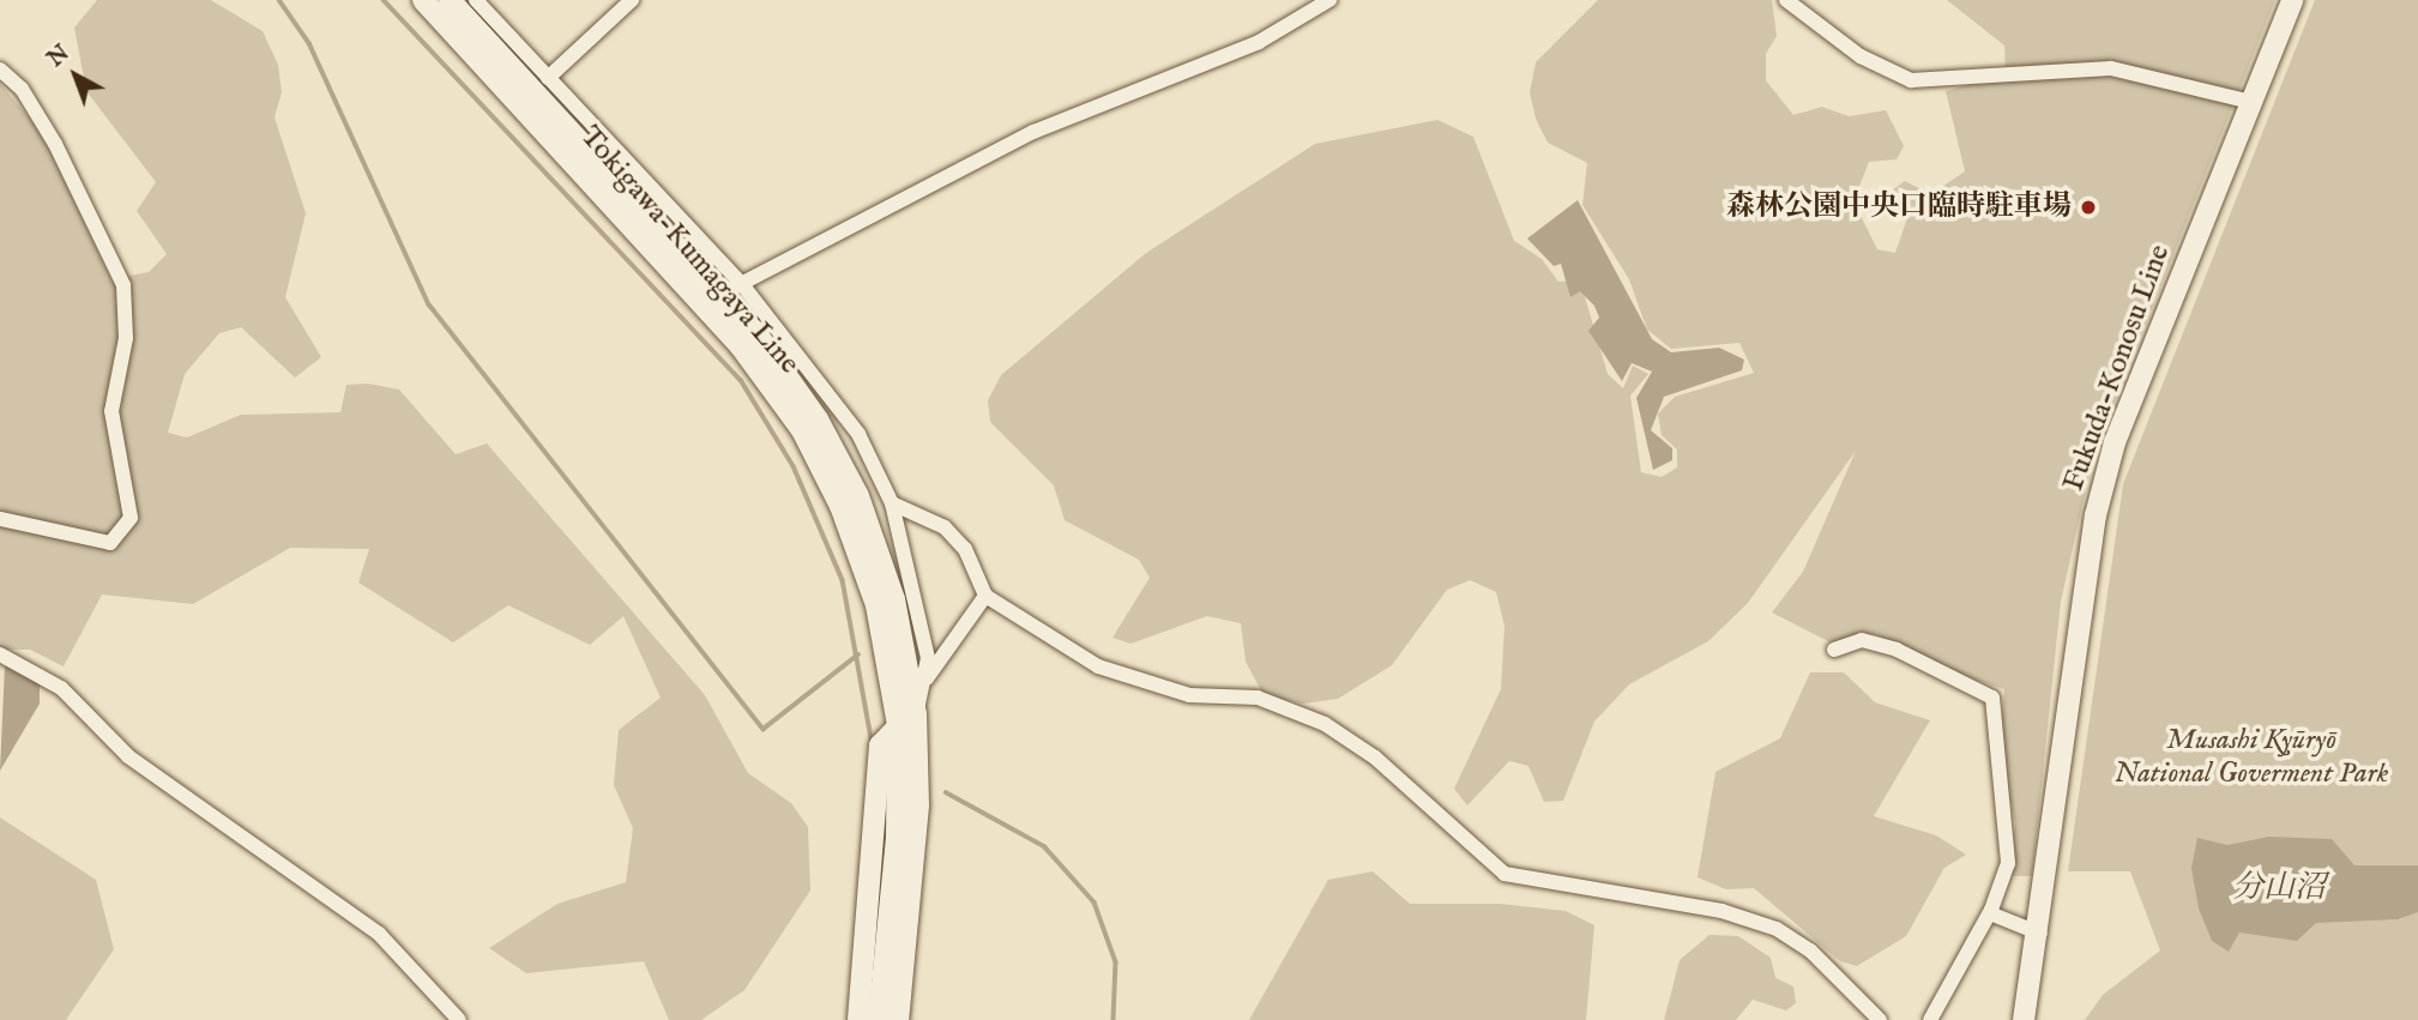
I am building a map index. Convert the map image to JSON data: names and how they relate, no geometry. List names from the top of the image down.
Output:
{
  "streets": {
    "main road": ["Tokigawa-Kumagaya Line", "Fukuda-Konosu Line"]
  },
  "water": ["分山沼"],
  "parks": ["Musashi Kyūryō National Goverment Park"],
  "places": ["森林公園中央口臨時駐車場"],
  "north": "top left"
}
